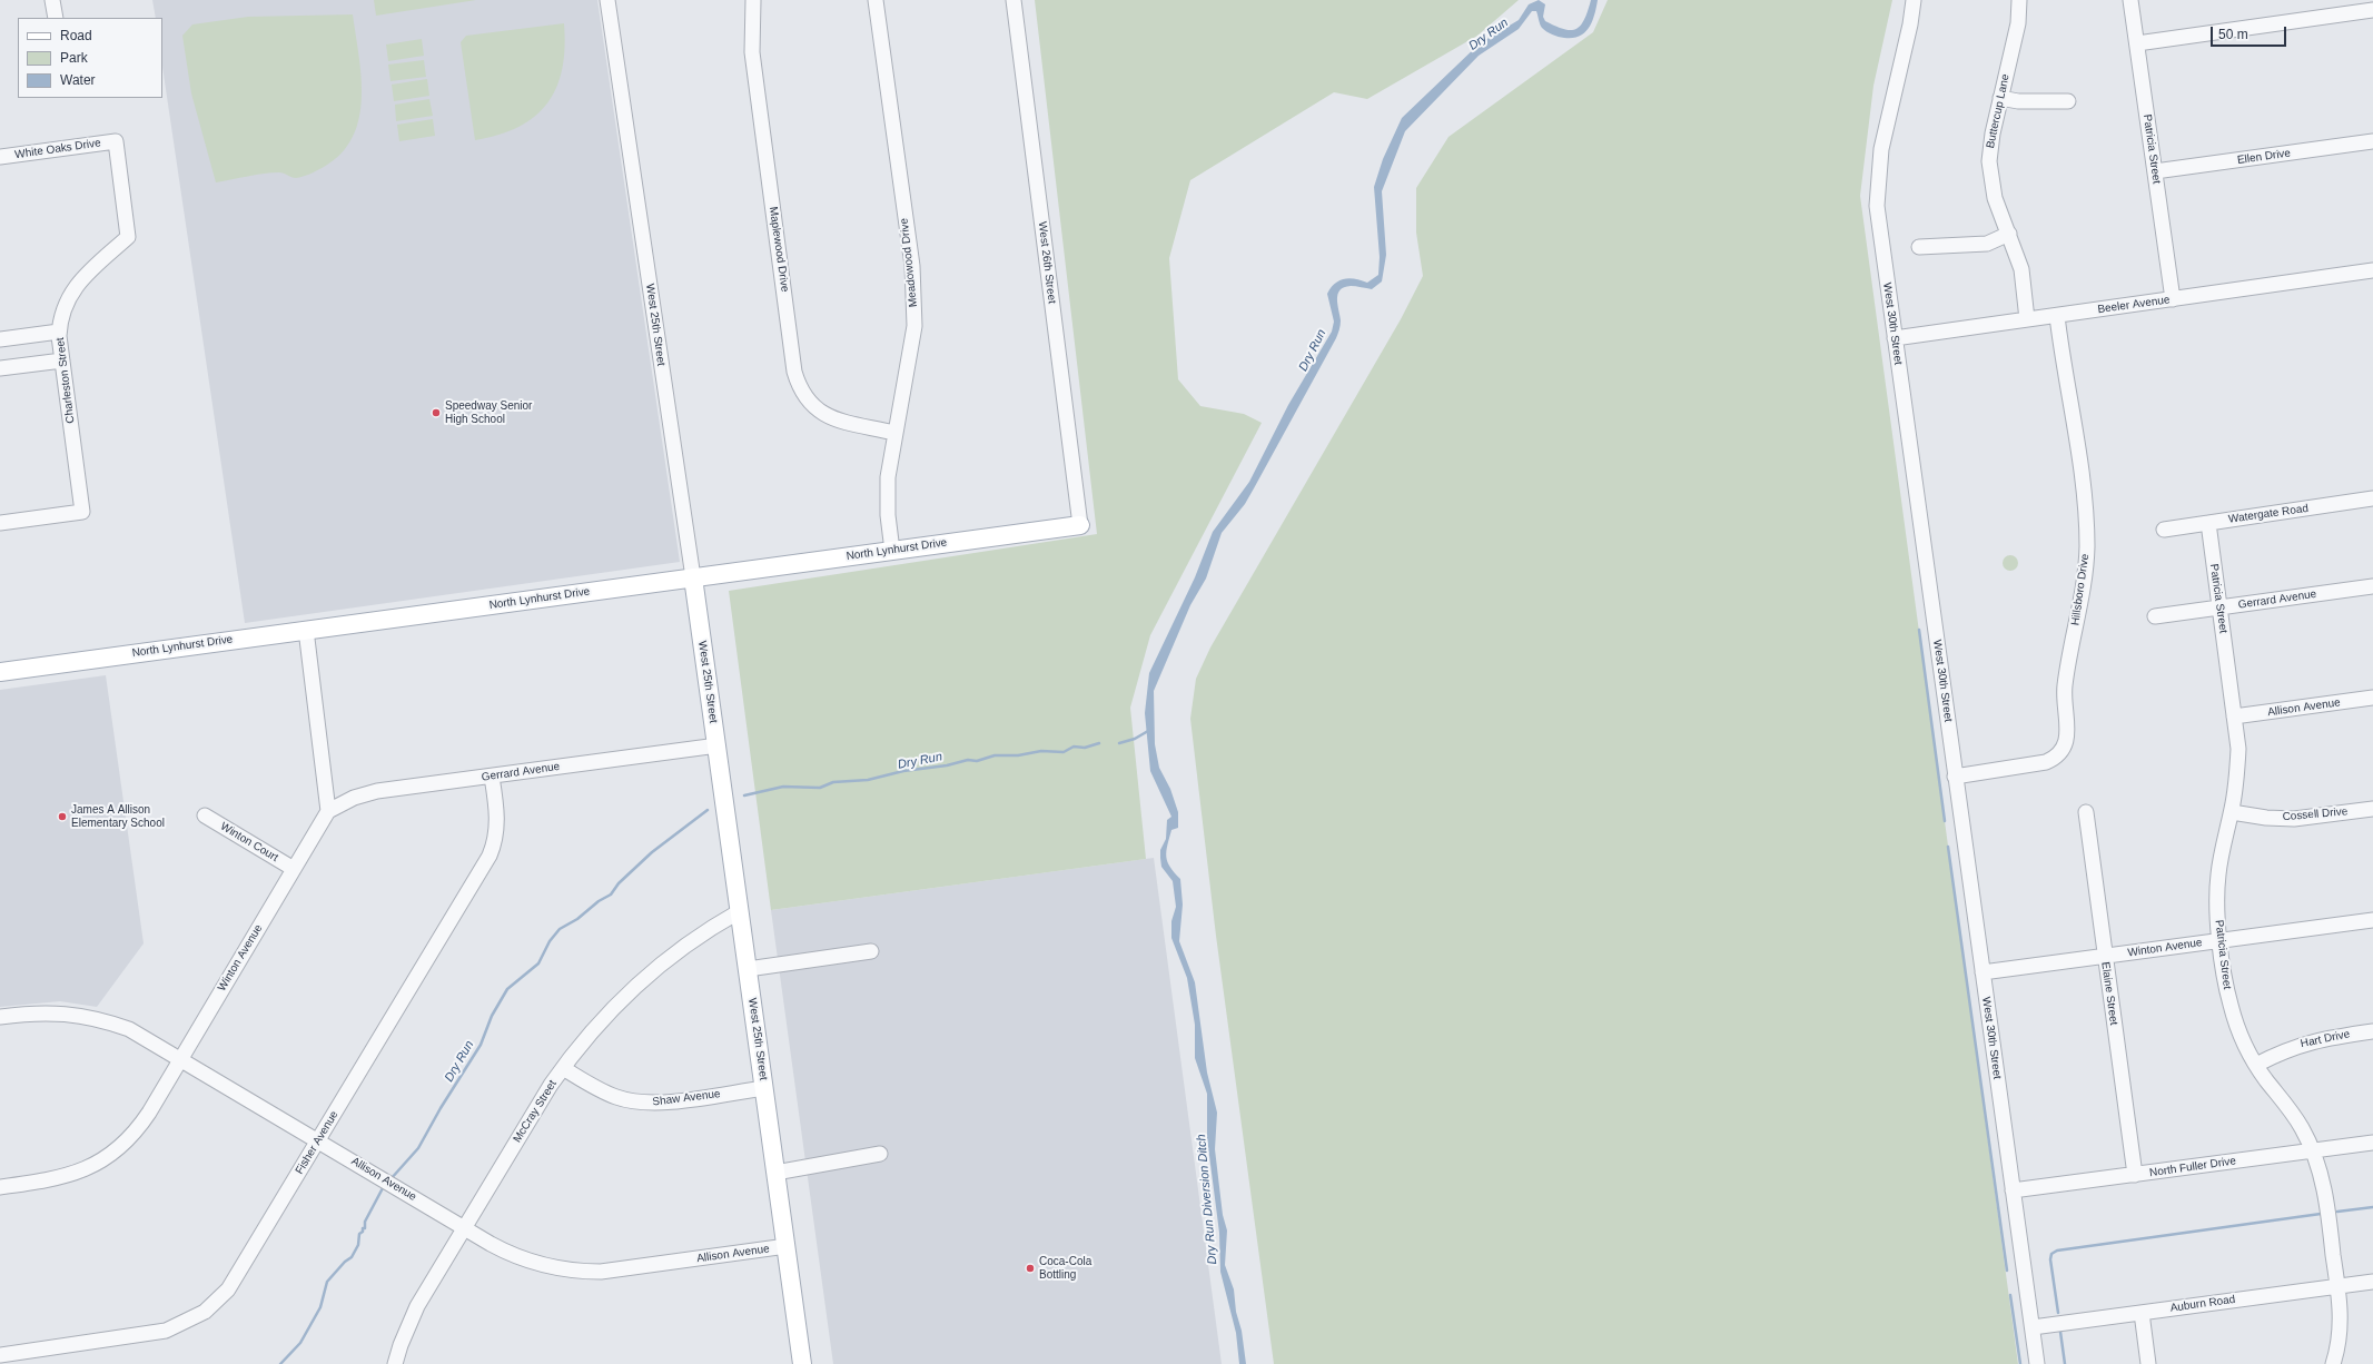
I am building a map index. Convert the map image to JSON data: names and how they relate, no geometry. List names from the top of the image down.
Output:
{
  "streets": {
    "main road": ["West 25th Street", "North Lynhurst Drive"],
    "street": [
      "Buttercup Lane",
      "White Oaks Drive",
      "Patricia Street",
      "Ellen Drive",
      "Maplewood Drive",
      "Meadowood Drive",
      "West 26th Street",
      "Beeler Avenue",
      "West 30th Street",
      "Charleston Street",
      "Watergate Road",
      "Hillsboro Drive",
      "Gerrard Avenue",
      "Allison Avenue",
      "Cossell Drive",
      "Winton Court",
      "Winton Avenue",
      "Elaine Street",
      "Hart Drive",
      "Shaw Avenue",
      "McCray Street",
      "Fisher Avenue",
      "North Fuller Drive",
      "Auburn Road"
    ]
  },
  "crossings": [
    ["Buttercup Lane", "Beeler Avenue"],
    ["White Oaks Drive", "Charleston Street"],
    ["Patricia Street", "Ellen Drive"],
    ["Patricia Street", "Beeler Avenue"],
    ["Patricia Street", "Watergate Road"],
    ["Patricia Street", "Gerrard Avenue"],
    ["Patricia Street", "Allison Avenue"],
    ["Patricia Street", "Cossell Drive"],
    ["Patricia Street", "Winton Avenue"],
    ["Patricia Street", "Hart Drive"],
    ["Patricia Street", "North Fuller Drive"],
    ["Patricia Street", "Auburn Road"],
    ["Maplewood Drive", "Meadowood Drive"],
    ["Meadowood Drive", "North Lynhurst Drive"],
    ["West 26th Street", "North Lynhurst Drive"],
    ["Beeler Avenue", "West 30th Street"],
    ["Beeler Avenue", "Hillsboro Drive"],
    ["West 30th Street", "Hillsboro Drive"],
    ["West 30th Street", "Winton Avenue"],
    ["West 30th Street", "North Fuller Drive"],
    ["West 30th Street", "Auburn Road"],
    ["West 25th Street", "North Lynhurst Drive"],
    ["West 25th Street", "Gerrard Avenue"],
    ["West 25th Street", "Allison Avenue"],
    ["West 25th Street", "Shaw Avenue"],
    ["West 25th Street", "McCray Street"],
    ["Gerrard Avenue", "Winton Avenue"],
    ["Gerrard Avenue", "Fisher Avenue"],
    ["Allison Avenue", "Winton Avenue"],
    ["Allison Avenue", "McCray Street"],
    ["Allison Avenue", "Fisher Avenue"],
    ["Winton Court", "Winton Avenue"],
    ["Winton Avenue", "Elaine Street"],
    ["Elaine Street", "North Fuller Drive"],
    ["Shaw Avenue", "McCray Street"]
  ],
  "water": ["Dry Run", "Dry Run Diversion Ditch"],
  "places": ["Speedway Senior High School", "James A Allison Elementary School", "Coca-Cola Bottling"],
  "legend": ["Road", "Park", "Water"],
  "scale_bar": "50 m"
}
